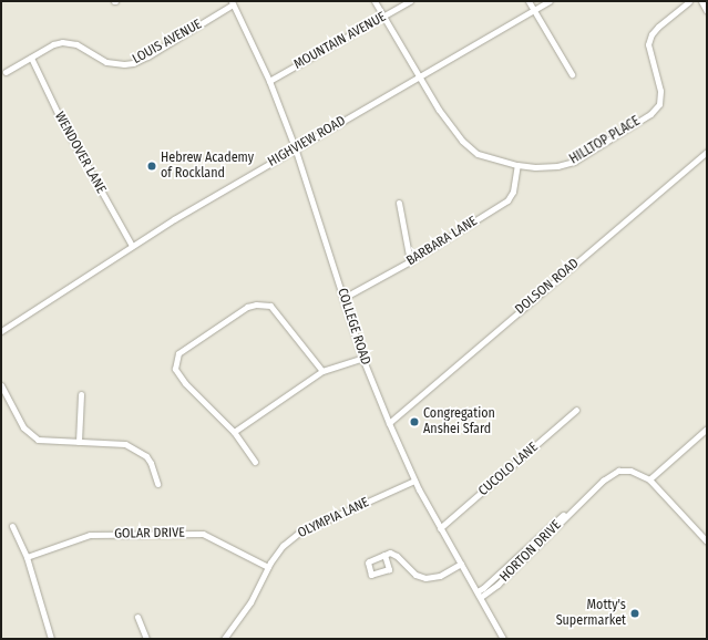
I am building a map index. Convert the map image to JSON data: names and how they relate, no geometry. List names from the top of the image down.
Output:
{
  "streets": {
    "street": [
      "MOUNTAIN AVENUE",
      "LOUIS AVENUE",
      "HILLTOP PLACE",
      "HIGHVIEW ROAD",
      "WENDOVER LANE",
      "BARBARA LANE",
      "DOLSON ROAD",
      "COLLEGE ROAD",
      "CUCOLO LANE",
      "OLYMPIA LANE",
      "GOLAR DRIVE",
      "HORTON DRIVE"
    ]
  },
  "crossings": [
    ["MOUNTAIN AVENUE", "HILLTOP PLACE"],
    ["MOUNTAIN AVENUE", "COLLEGE ROAD"],
    ["LOUIS AVENUE", "WENDOVER LANE"],
    ["LOUIS AVENUE", "COLLEGE ROAD"],
    ["HILLTOP PLACE", "HIGHVIEW ROAD"],
    ["HILLTOP PLACE", "BARBARA LANE"],
    ["HIGHVIEW ROAD", "WENDOVER LANE"],
    ["HIGHVIEW ROAD", "COLLEGE ROAD"],
    ["BARBARA LANE", "COLLEGE ROAD"],
    ["DOLSON ROAD", "COLLEGE ROAD"],
    ["COLLEGE ROAD", "CUCOLO LANE"],
    ["COLLEGE ROAD", "OLYMPIA LANE"],
    ["COLLEGE ROAD", "HORTON DRIVE"],
    ["OLYMPIA LANE", "GOLAR DRIVE"]
  ],
  "places": ["Hebrew Academy of Rockland", "Congregation Anshei Sfard", "Motty's Supermarket"]
}
